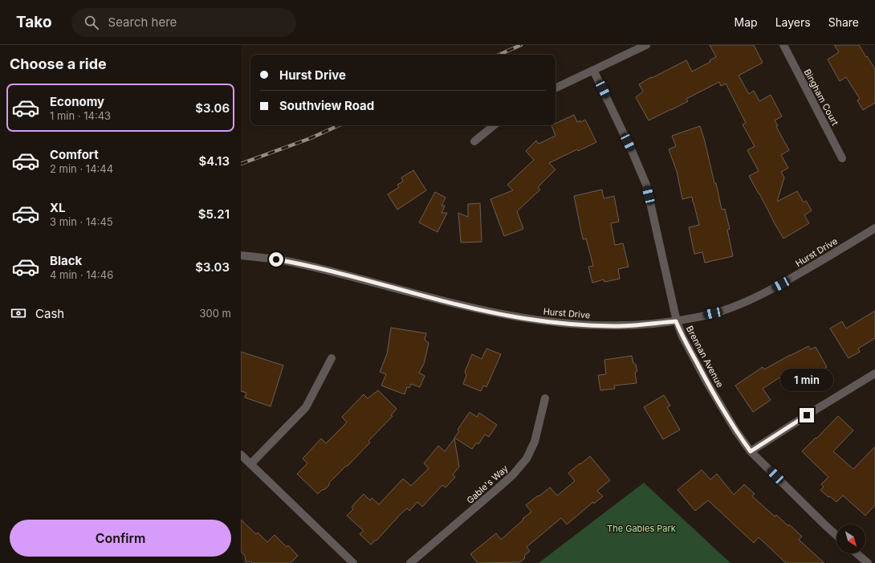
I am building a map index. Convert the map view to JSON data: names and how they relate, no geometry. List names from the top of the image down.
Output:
{
  "streets": {
    "street": [
      "Bingham Court",
      "Hurst Drive",
      "Brennan Avenue",
      "Gable's Way"
    ]
  },
  "crossings": [
    ["Hurst Drive", "Brennan Avenue"]
  ],
  "parks": ["The Gables Park"],
  "north": "bottom right",
  "page": {
    "header": "Tako",
    "search": "Search here",
    "nav": ["Map", "Layers", "Share"],
    "heading": "Choose a ride",
    "banner": ["Hurst Drive", "Southview Road"],
    "list": [
      {
        "name": "Economy",
        "note": "1 min · 14:43",
        "value": "$3.06"
      },
      {
        "name": "Comfort",
        "note": "2 min · 14:44",
        "value": "$4.13"
      },
      {
        "name": "XL",
        "note": "3 min · 14:45",
        "value": "$5.21"
      },
      {
        "name": "Black",
        "note": "4 min · 14:46",
        "value": "$3.03"
      }
    ],
    "pay": ["Cash", "300 m"],
    "bubble": "1 min",
    "buttons": "Confirm"
  }
}
